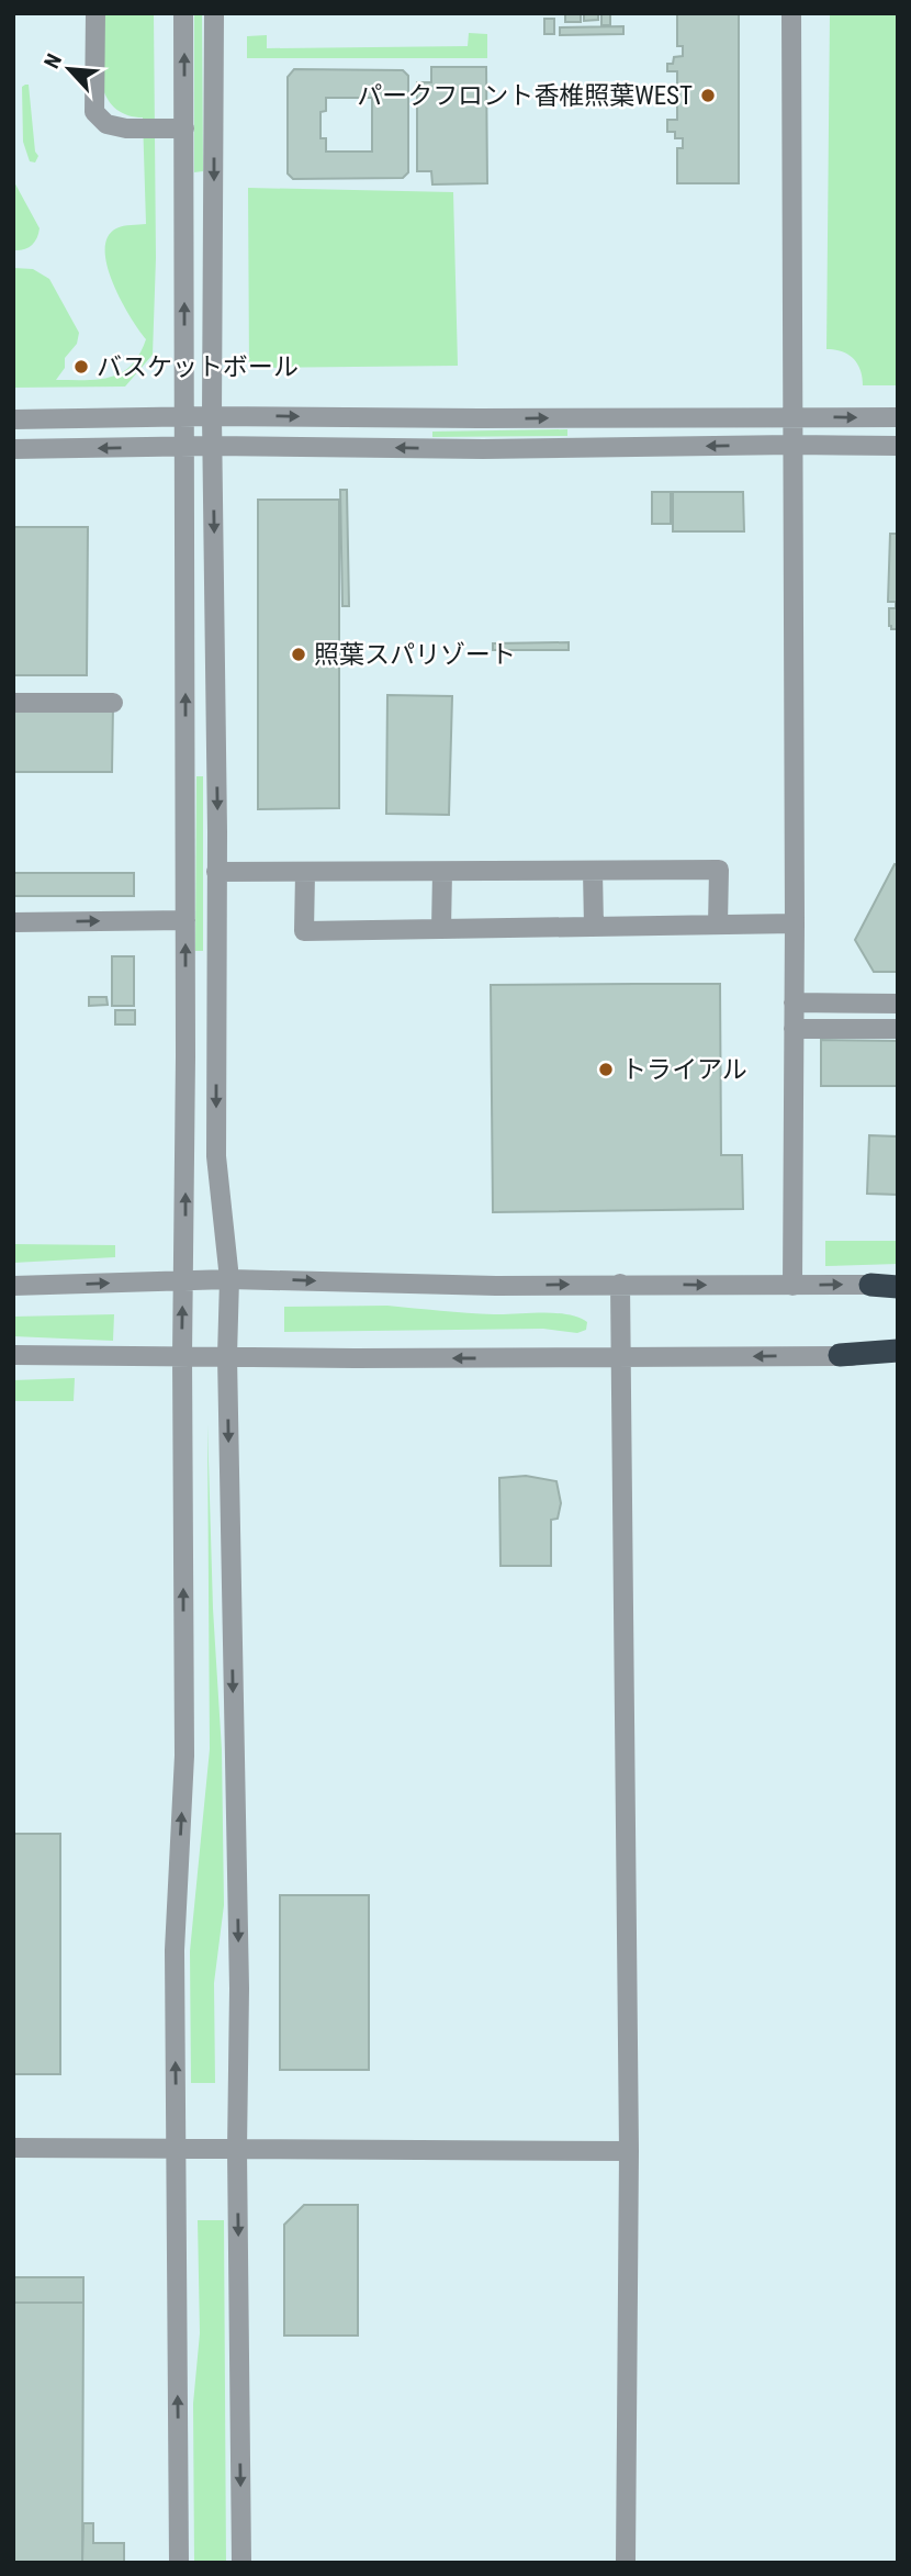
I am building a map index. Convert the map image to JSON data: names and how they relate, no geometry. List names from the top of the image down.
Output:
{
  "places": [
    "パークフロント香椎照葉WEST",
    "バスケットボール",
    "照葉スパリゾート",
    "トライアル"
  ],
  "north": "top left"
}
